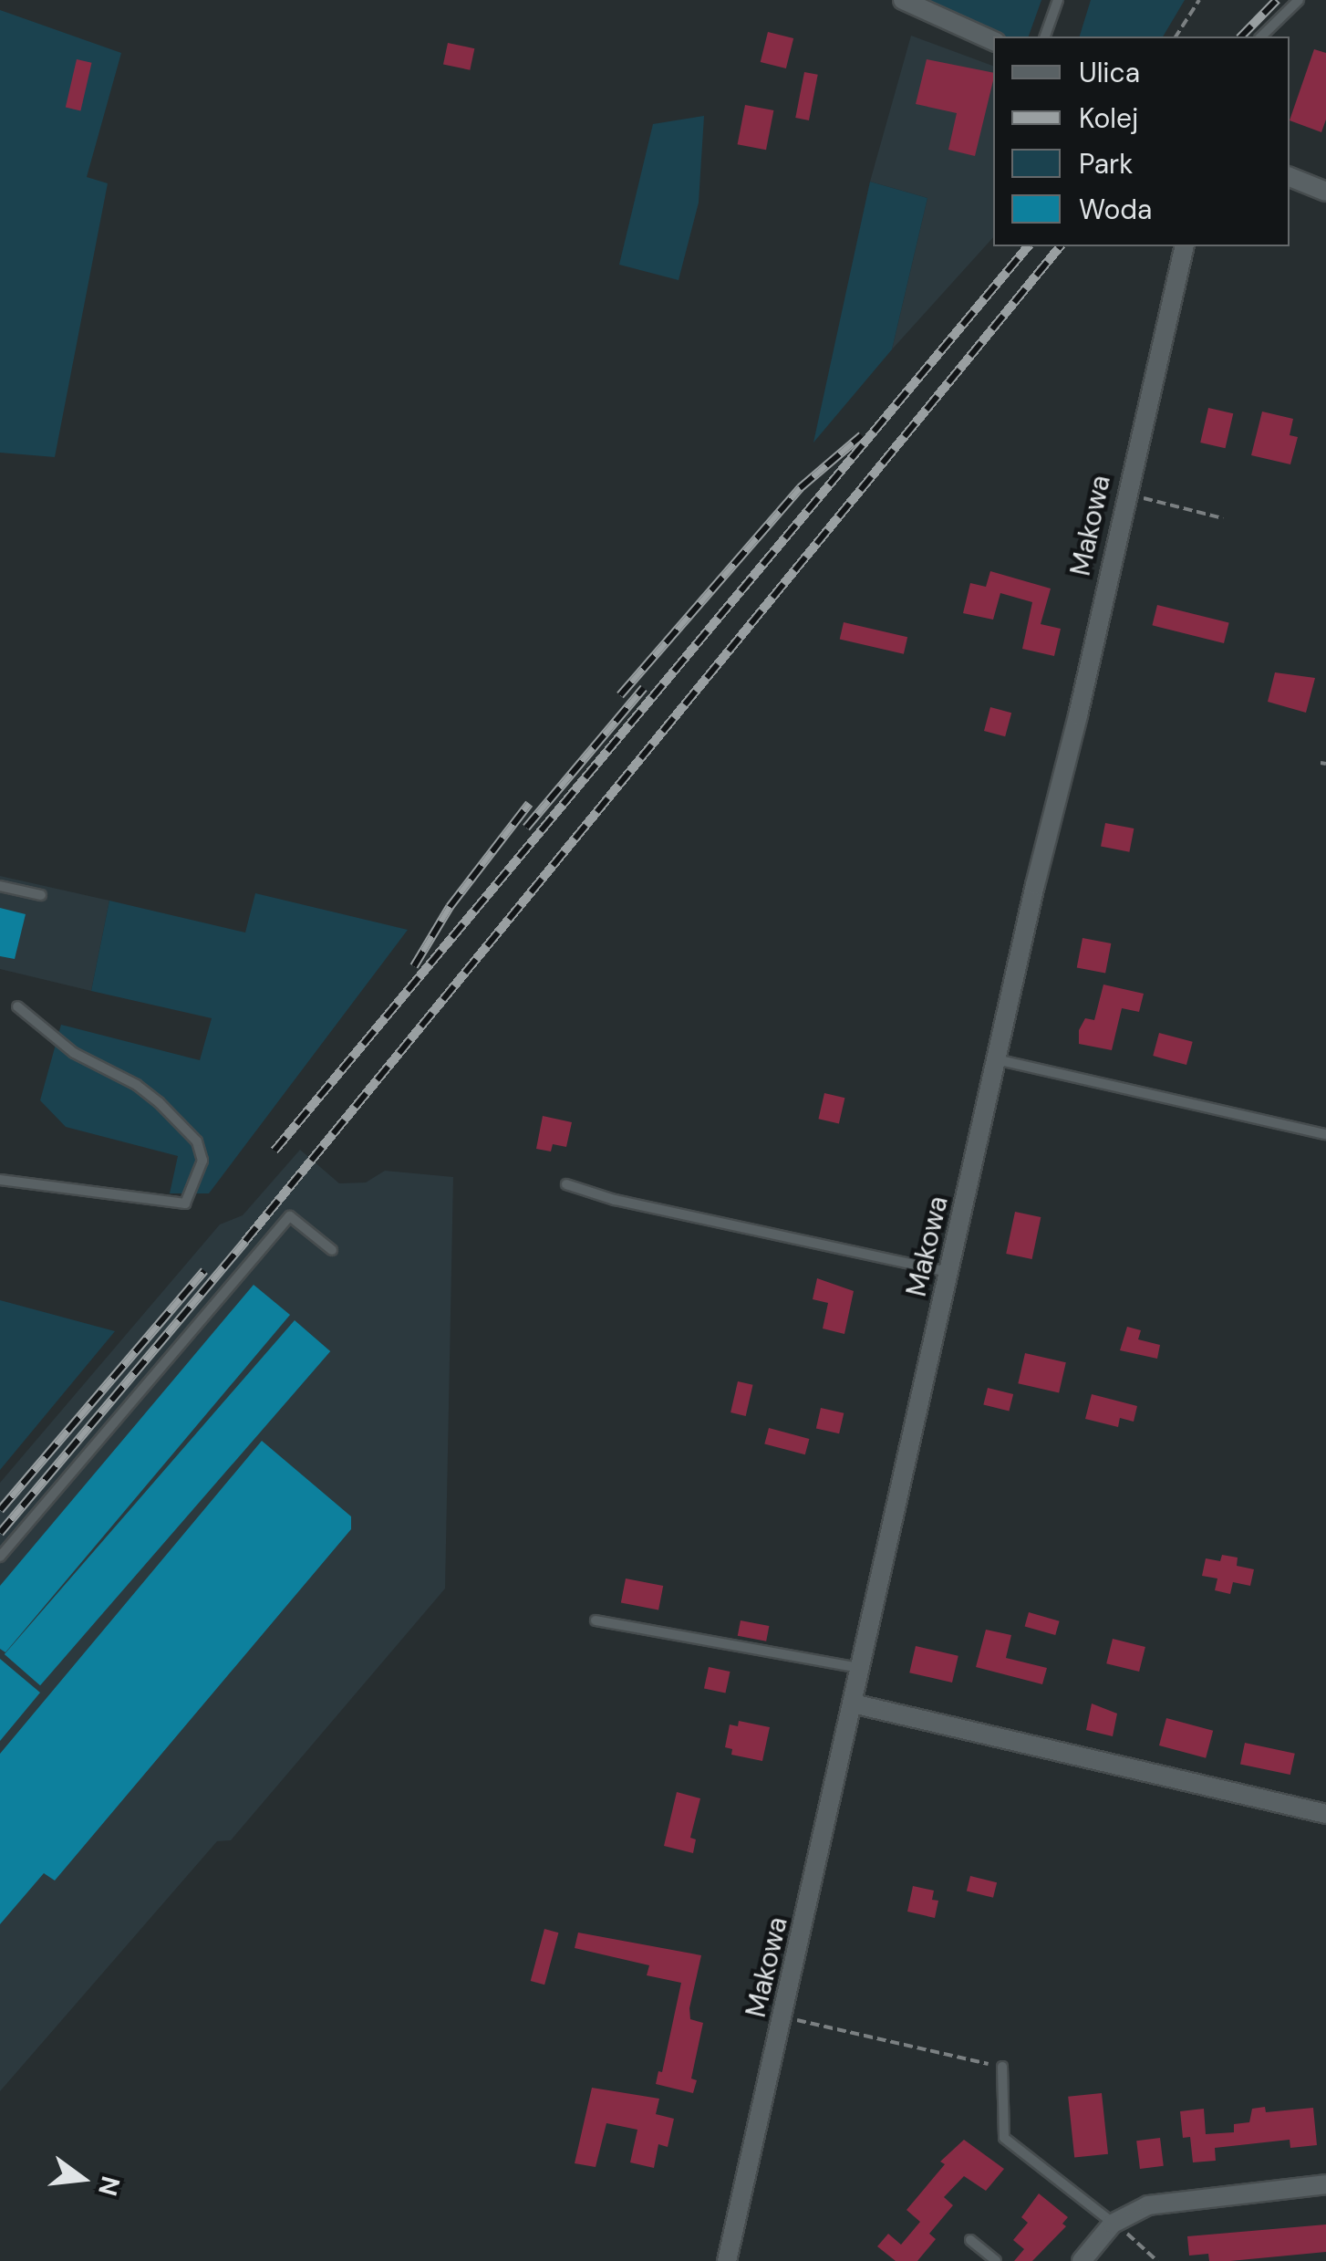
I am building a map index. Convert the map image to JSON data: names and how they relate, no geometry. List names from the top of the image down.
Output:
{
  "streets": {
    "street": ["Makowa"]
  },
  "legend": [
    "Ulica",
    "Kolej",
    "Park",
    "Woda"
  ],
  "north": "right"
}
